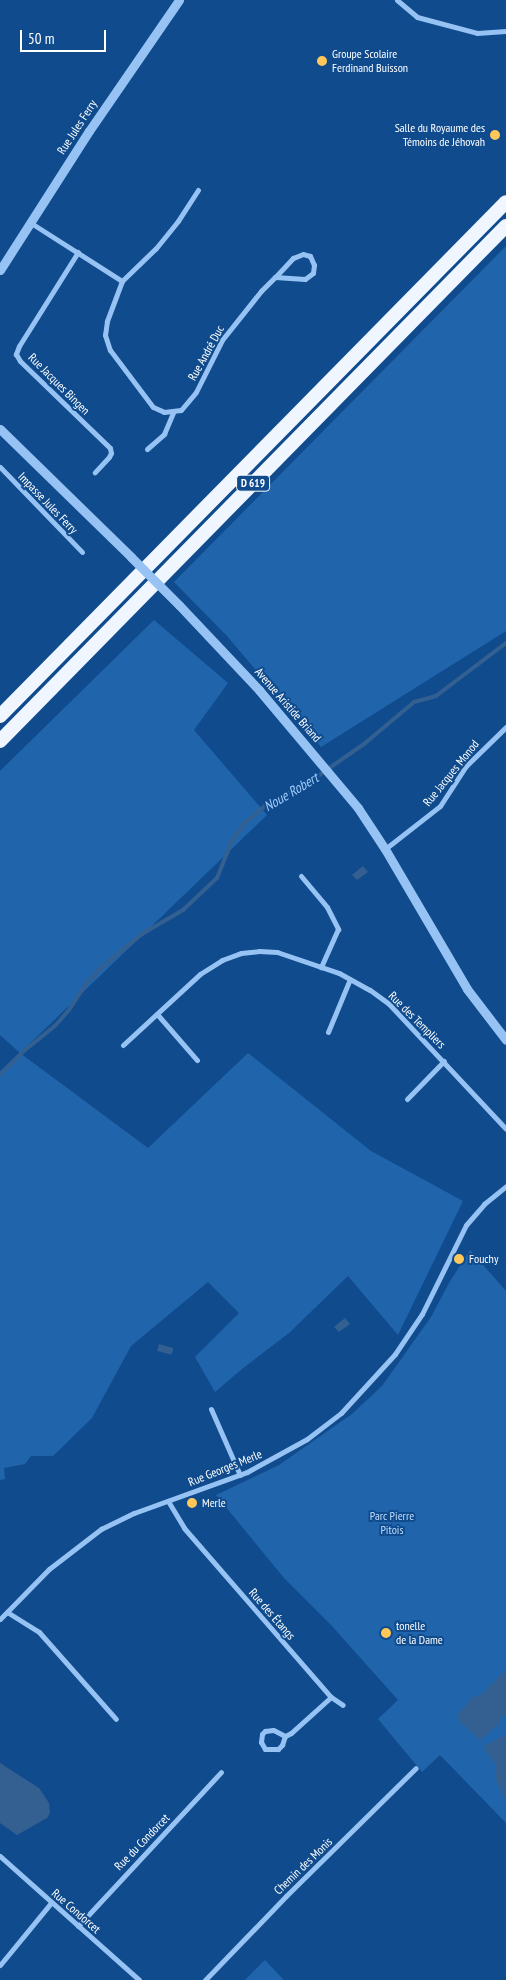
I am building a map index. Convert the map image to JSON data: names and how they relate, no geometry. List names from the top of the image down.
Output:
{
  "streets": {
    "highway": ["D 619"],
    "street": [
      "Rue Jules Ferry",
      "Rue André Duc",
      "Rue Jacques Bingen",
      "Impasse Jules Ferry",
      "Avenue Aristide Briand",
      "Rue Jacques Monod",
      "Rue des Templiers",
      "Rue Georges Merle",
      "Rue des Étangs",
      "Rue du Condorcet",
      "Chemin des Monis",
      "Rue Condorcet"
    ]
  },
  "crossings": [
    ["Avenue Aristide Briand", "Rue Jacques Monod"],
    ["Rue Georges Merle", "Rue des Étangs"],
    ["Rue du Condorcet", "Rue Condorcet"]
  ],
  "water": ["Noue Robert"],
  "parks": ["Parc Pierre Pitois"],
  "places": [
    "Groupe Scolaire Ferdinand Buisson",
    "Salle du Royaume des Témoins de Jéhovah",
    "Fouchy",
    "Merle",
    "tonelle de la Dame"
  ],
  "scale_bar": "50 m"
}
